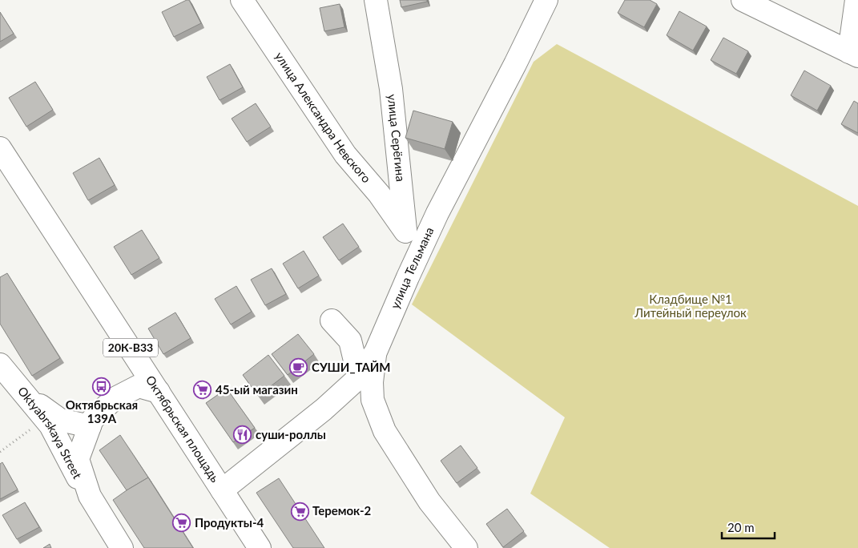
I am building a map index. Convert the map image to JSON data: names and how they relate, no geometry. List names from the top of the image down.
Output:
{
  "streets": {
    "street": [
      "улица Александра Невского",
      "улица Серёгина",
      "улица Тельмана",
      "20К-В33",
      "Октябрьская площадь",
      "Oktyabrskaya Street"
    ]
  },
  "crossings": [
    ["улица Александра Невского", "улица Серёгина"],
    ["улица Серёгина", "улица Тельмана"],
    ["улица Тельмана", "Октябрьская площадь"]
  ],
  "parks": ["Кладбище №1 Литейный переулок"],
  "places": {
    "cafe": ["СУШИ_ТАЙМ"],
    "bus stop": ["Октябрьская 139А"],
    "supermarket": ["45-ый магазин", "Теремок-2", "Продукты-4"],
    "restaurant": ["суши-роллы"]
  },
  "scale_bar": "20 m"
}
